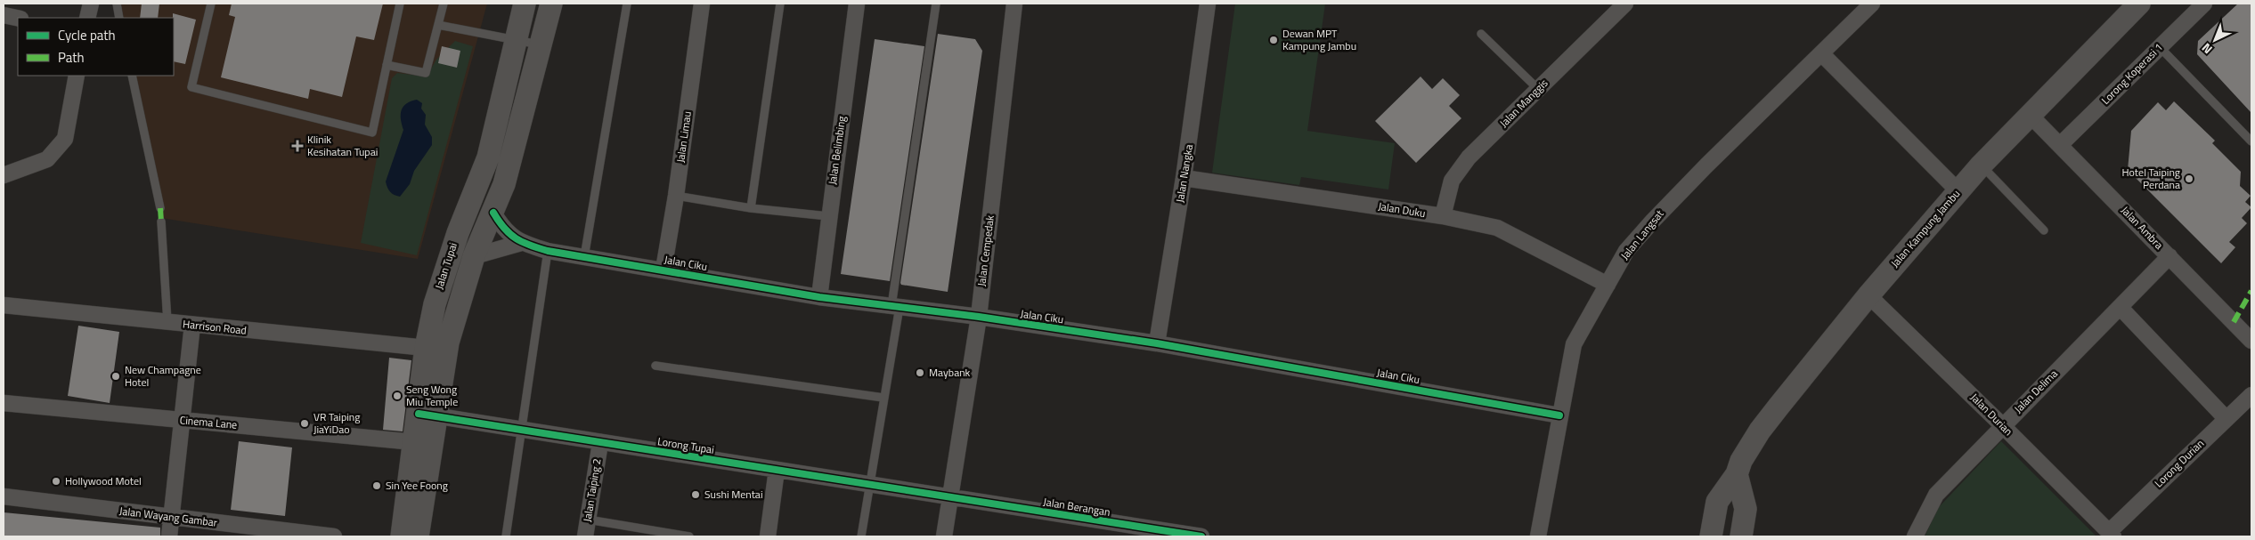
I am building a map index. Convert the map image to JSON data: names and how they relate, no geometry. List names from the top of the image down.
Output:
{
  "streets": {
    "main road": ["Jalan Kampung Jambu", "Jalan Tupai"],
    "street": [
      "Lorong Koperasi 1",
      "Jalan Manggis",
      "Jalan Limau",
      "Jalan Belimbing",
      "Jalan Nangka",
      "Jalan Duku",
      "Jalan Ambra",
      "Jalan Langsat",
      "Jalan Cempedak",
      "Jalan Ciku",
      "Harrison Road",
      "Jalan Delima",
      "Jalan Durian",
      "Cinema Lane",
      "Lorong Tupai",
      "Lorong Durian",
      "Jalan Taiping 2",
      "Jalan Berangan",
      "Jalan Wayang Gambar"
    ]
  },
  "crossings": [
    ["Lorong Koperasi 1", "Jalan Ambra"],
    ["Jalan Manggis", "Jalan Duku"],
    ["Jalan Limau", "Jalan Ciku"],
    ["Jalan Belimbing", "Jalan Ciku"],
    ["Jalan Nangka", "Jalan Duku"],
    ["Jalan Nangka", "Jalan Ciku"],
    ["Jalan Duku", "Jalan Langsat"],
    ["Jalan Ambra", "Jalan Kampung Jambu"],
    ["Jalan Ambra", "Jalan Delima"],
    ["Jalan Kampung Jambu", "Jalan Durian"],
    ["Jalan Langsat", "Jalan Ciku"],
    ["Jalan Cempedak", "Jalan Ciku"],
    ["Jalan Cempedak", "Lorong Tupai"],
    ["Jalan Cempedak", "Jalan Berangan"],
    ["Jalan Tupai", "Harrison Road"],
    ["Jalan Tupai", "Cinema Lane"],
    ["Jalan Tupai", "Lorong Tupai"],
    ["Jalan Delima", "Jalan Durian"],
    ["Jalan Durian", "Lorong Durian"],
    ["Lorong Tupai", "Jalan Taiping 2"],
    ["Lorong Tupai", "Jalan Berangan"]
  ],
  "places": {
    "other": [
      "Dewan MPT Kampung Jambu",
      "Hotel Taiping Perdana",
      "Maybank",
      "New Champagne Hotel",
      "Seng Wong Miu Temple",
      "VR Taiping JiaYiDao",
      "Hollywood Motel",
      "Sin Yee Foong",
      "Sushi Mentai"
    ],
    "health": ["Klinik Kesihatan Tupai"]
  },
  "legend": ["Cycle path", "Path"],
  "north": "bottom left"
}
